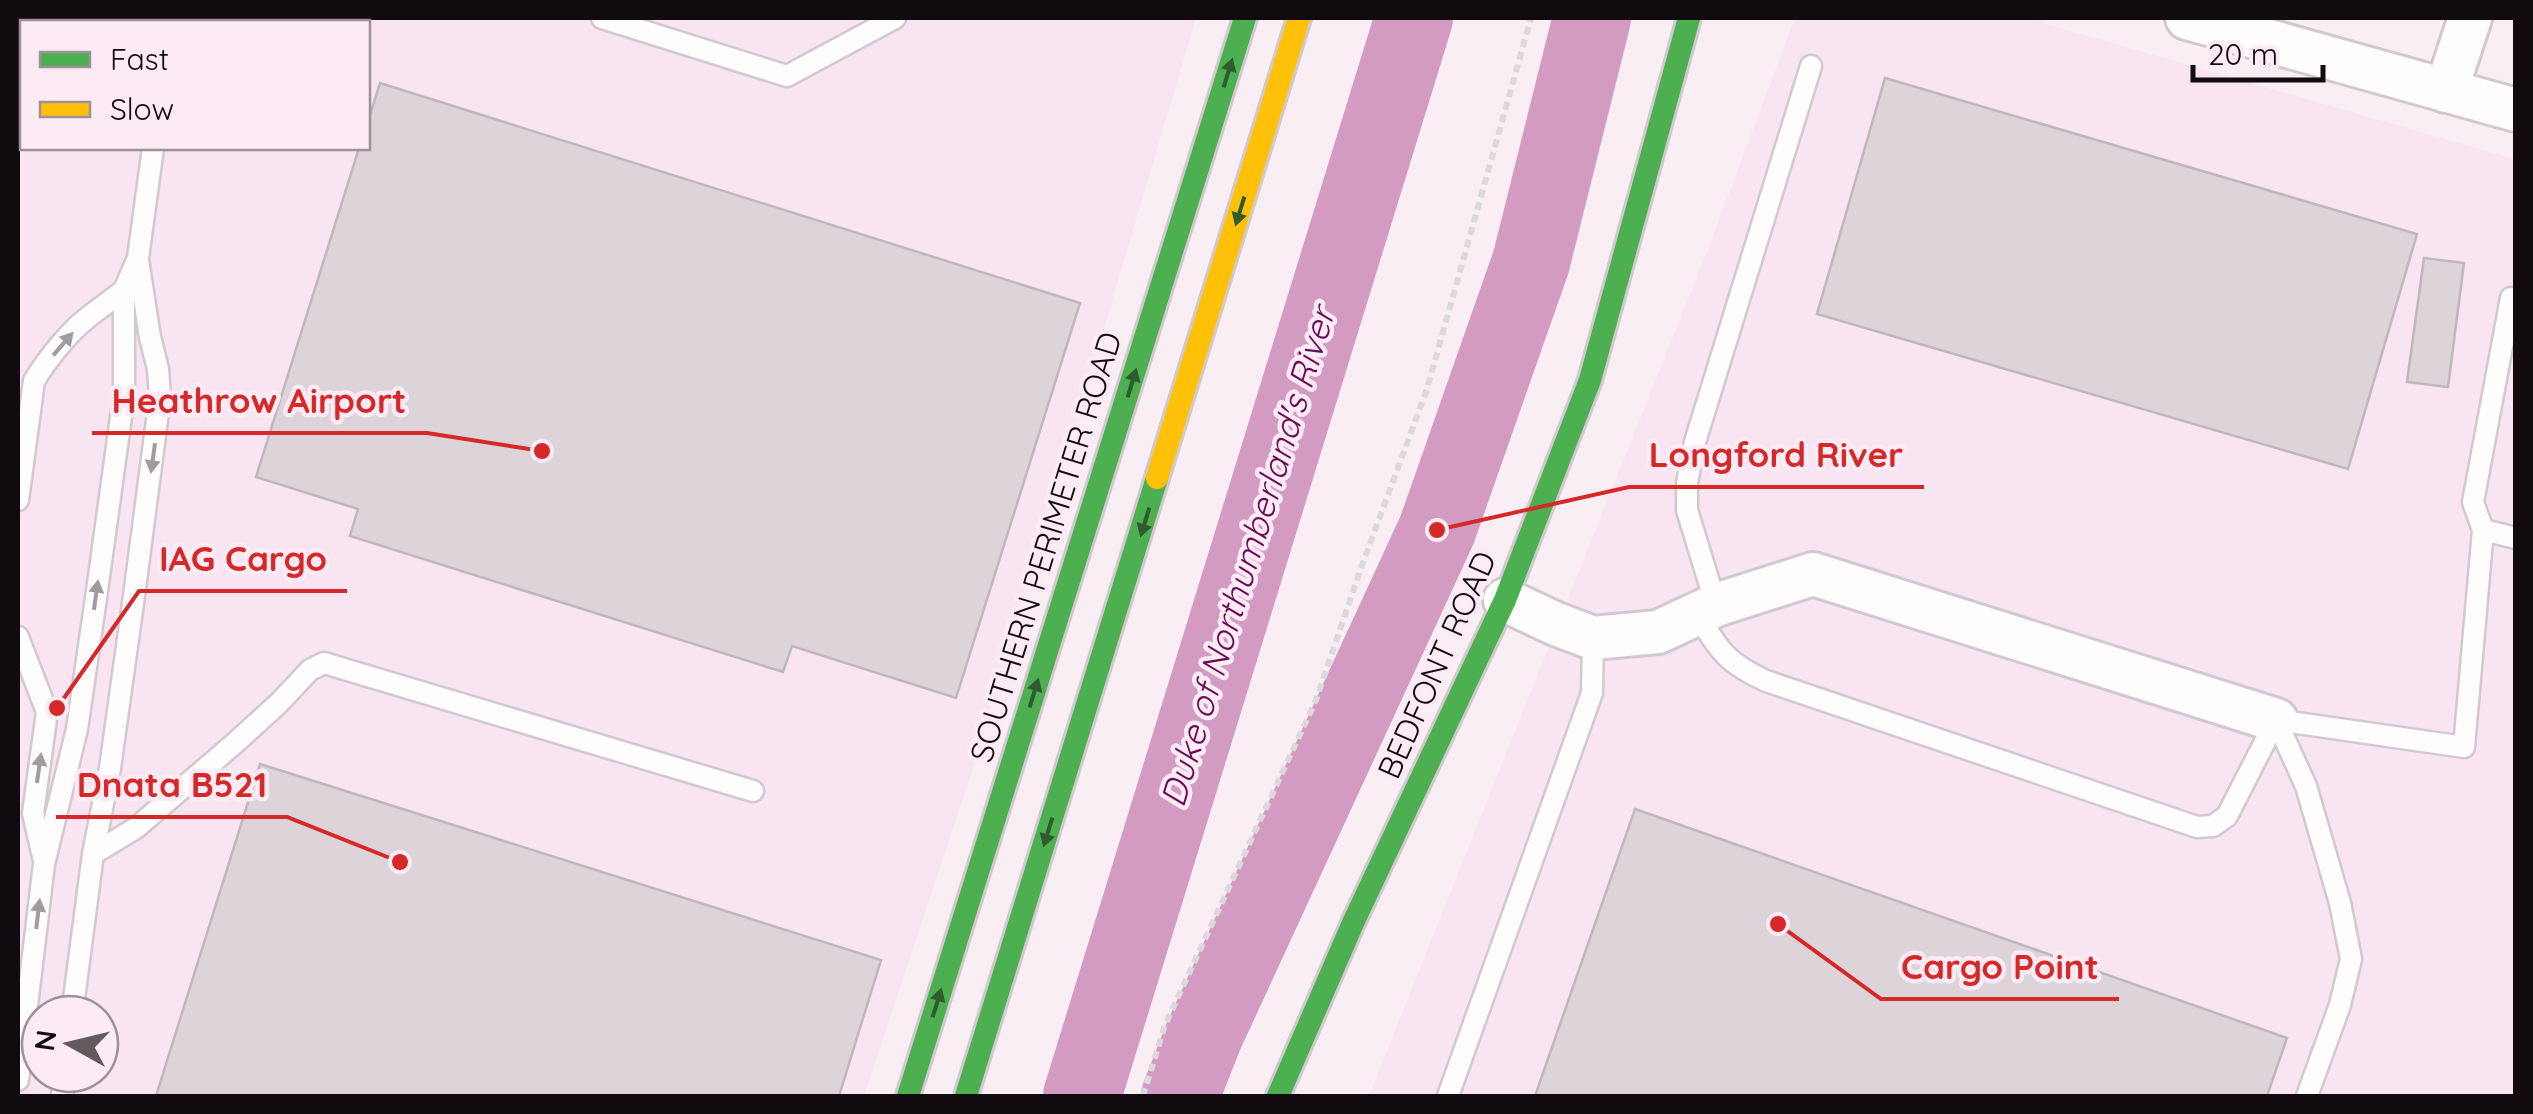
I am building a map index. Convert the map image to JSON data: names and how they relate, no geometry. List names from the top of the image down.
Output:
{
  "streets": {
    "street": ["SOUTHERN PERIMETER ROAD", "BEDFONT ROAD"]
  },
  "water": ["Duke of Northumberland's River"],
  "places": [
    "Heathrow Airport",
    "Longford River",
    "IAG Cargo",
    "Dnata B521",
    "Cargo Point"
  ],
  "legend": ["Fast", "Slow"],
  "scale_bar": "20 m",
  "north": "left"
}
